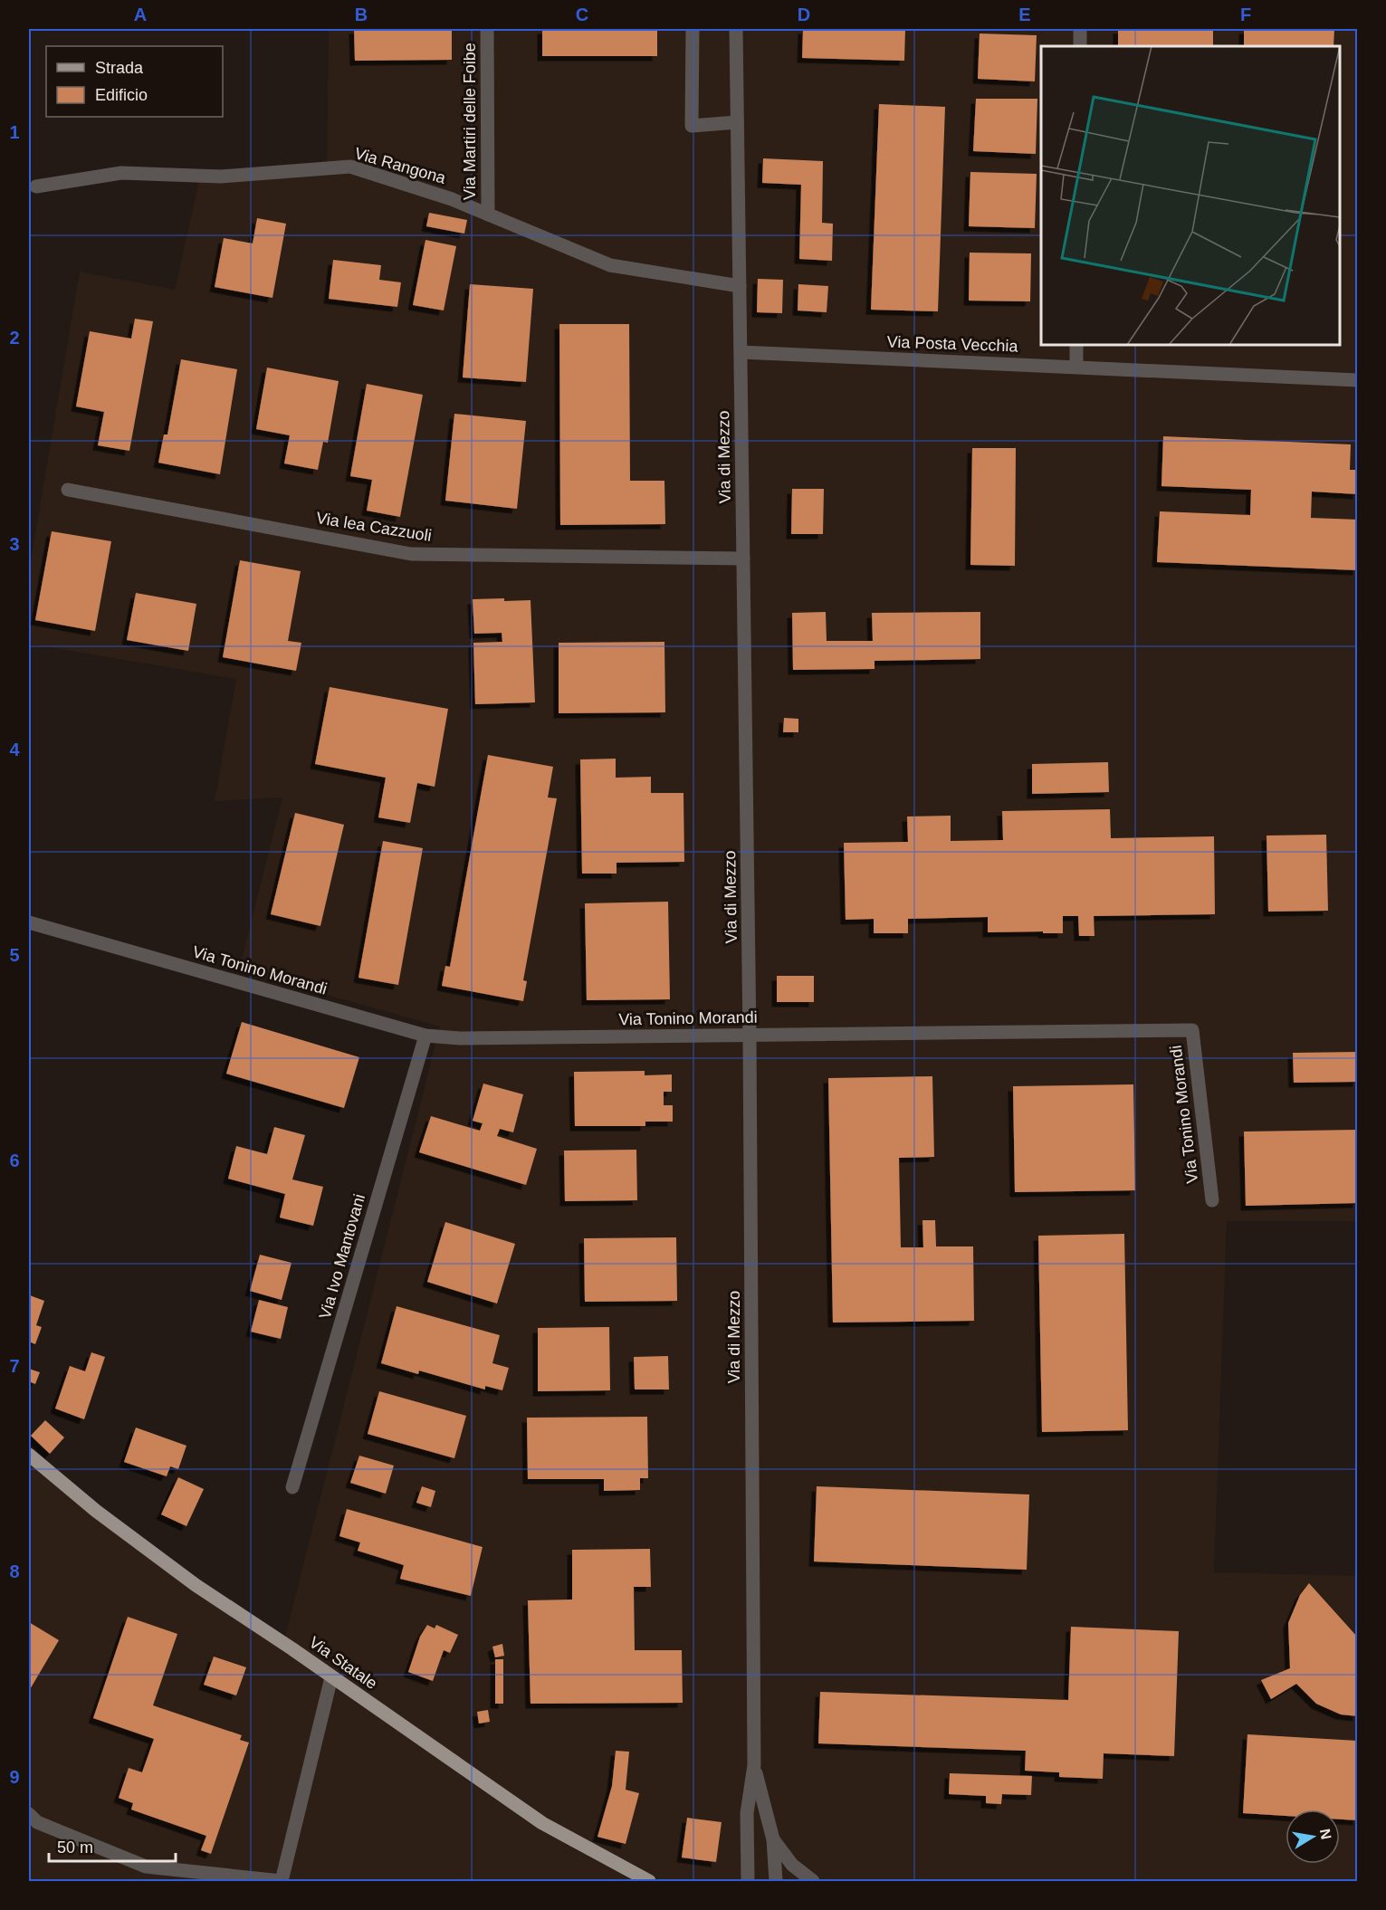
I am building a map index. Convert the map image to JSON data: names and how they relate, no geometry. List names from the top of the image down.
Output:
{
  "streets": {
    "main road": ["Via Statale"],
    "street": [
      "Via Martiri delle Foibe",
      "Via Rangona",
      "Via Posta Vecchia",
      "Via di Mezzo",
      "Via lea Cazzuoli",
      "Via Tonino Morandi",
      "Via Ivo Mantovani"
    ]
  },
  "crossings": [
    ["Via Martiri delle Foibe", "Via Rangona"],
    ["Via Rangona", "Via di Mezzo"],
    ["Via Posta Vecchia", "Via di Mezzo"],
    ["Via di Mezzo", "Via lea Cazzuoli"],
    ["Via di Mezzo", "Via Tonino Morandi"],
    ["Via Tonino Morandi", "Via Ivo Mantovani"]
  ],
  "legend": ["Strada", "Edificio"],
  "scale_bar": "50 m",
  "north": "right",
  "grid": {
    "columns": [
      "A",
      "B",
      "C",
      "D",
      "E",
      "F"
    ],
    "rows": [
      "1",
      "2",
      "3",
      "4",
      "5",
      "6",
      "7",
      "8",
      "9"
    ]
  }
}
